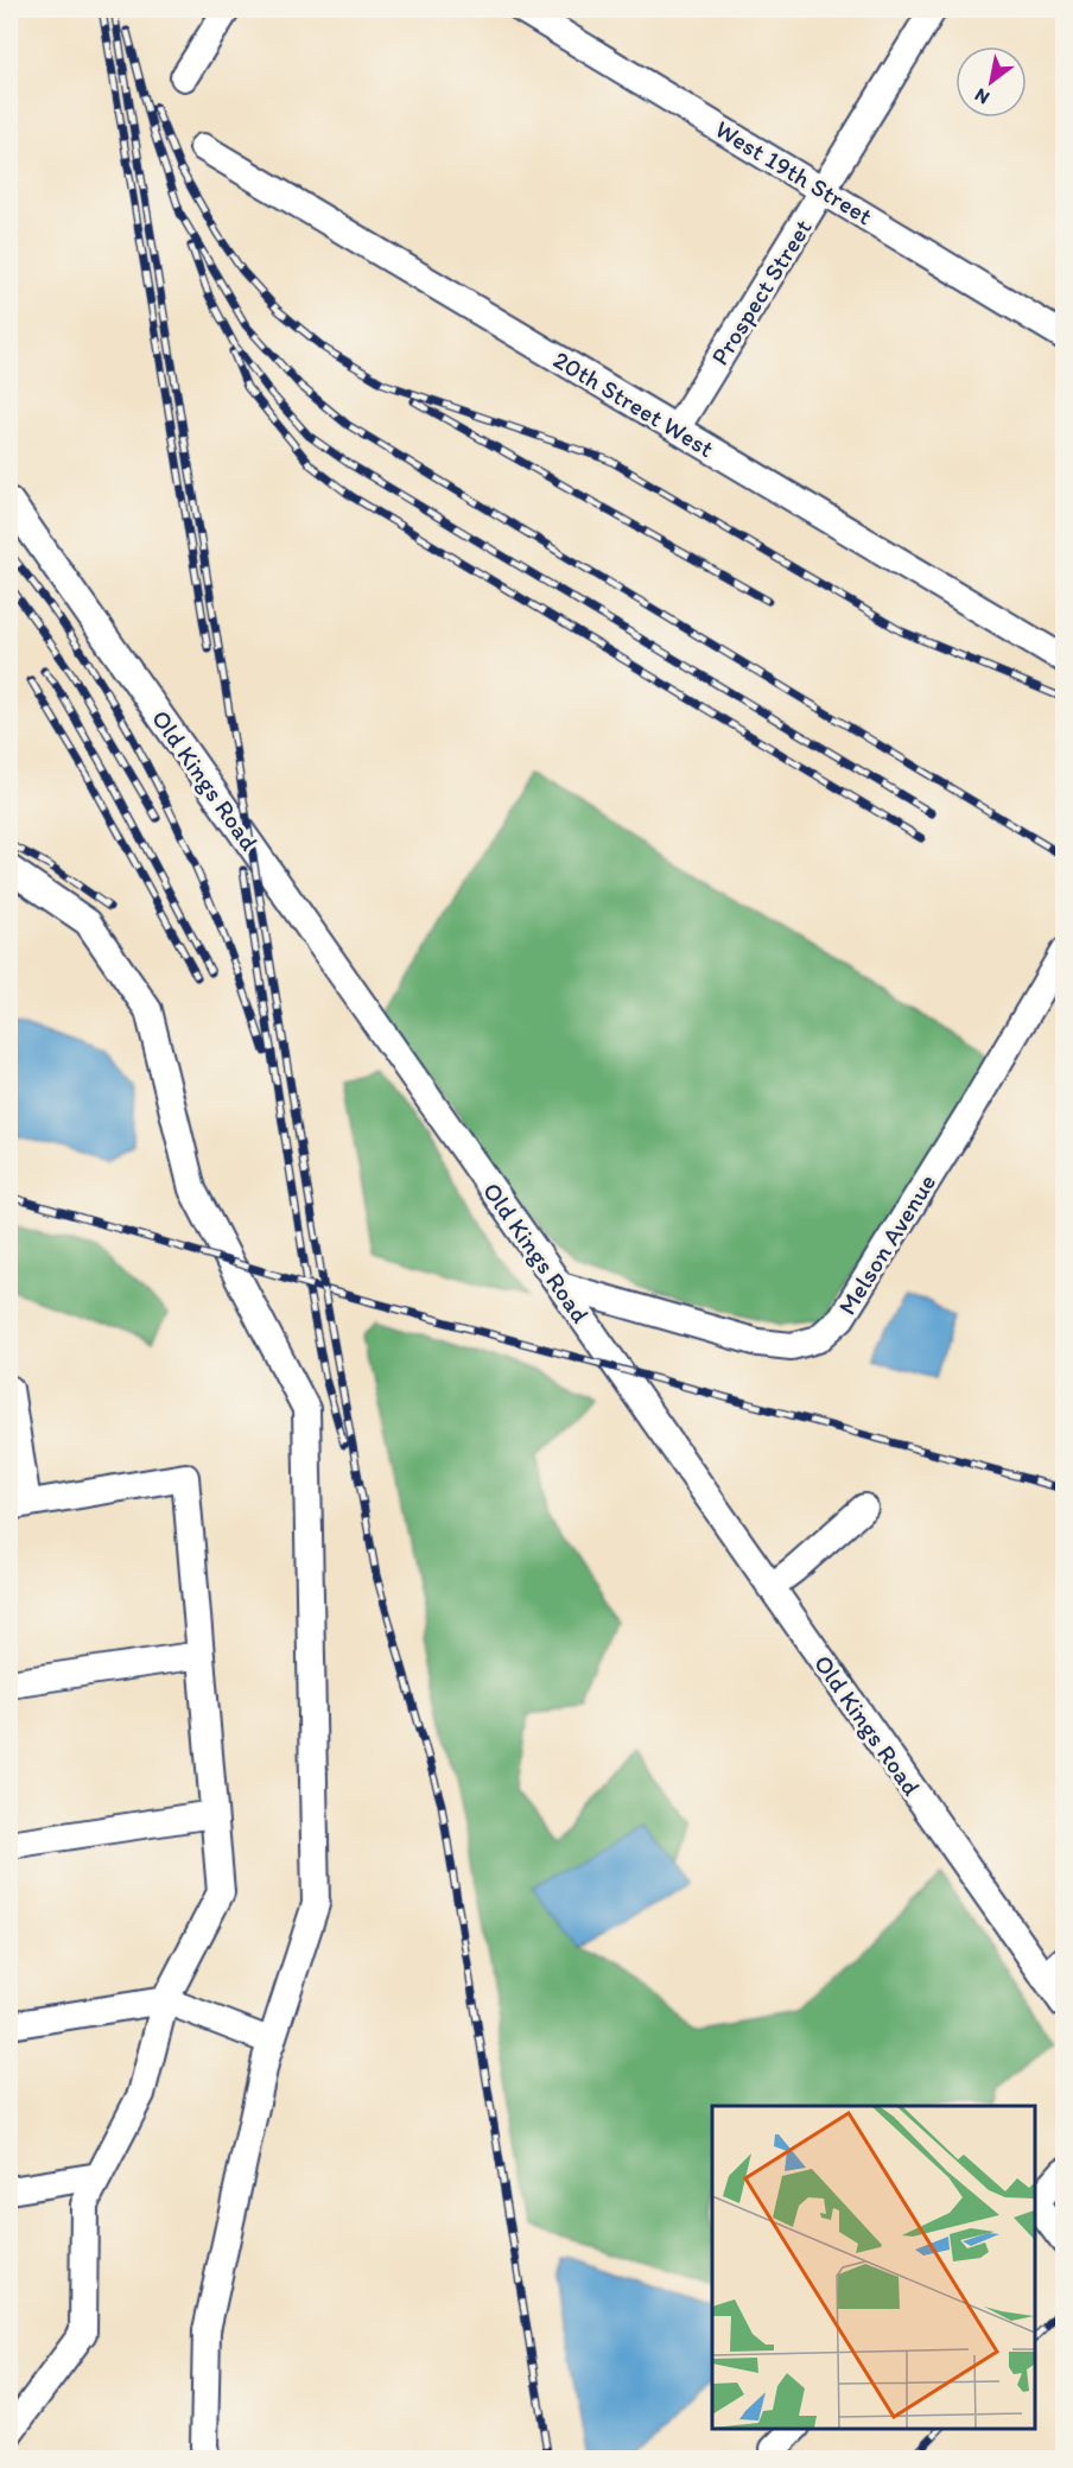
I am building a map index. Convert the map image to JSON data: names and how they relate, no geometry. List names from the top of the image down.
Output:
{
  "streets": {
    "street": [
      "West 19th Street",
      "Prospect Street",
      "20th Street West",
      "Old Kings Road",
      "Melson Avenue"
    ]
  },
  "crossings": [
    ["West 19th Street", "Prospect Street"],
    ["Prospect Street", "20th Street West"],
    ["Old Kings Road", "Melson Avenue"]
  ],
  "north": "bottom left"
}
